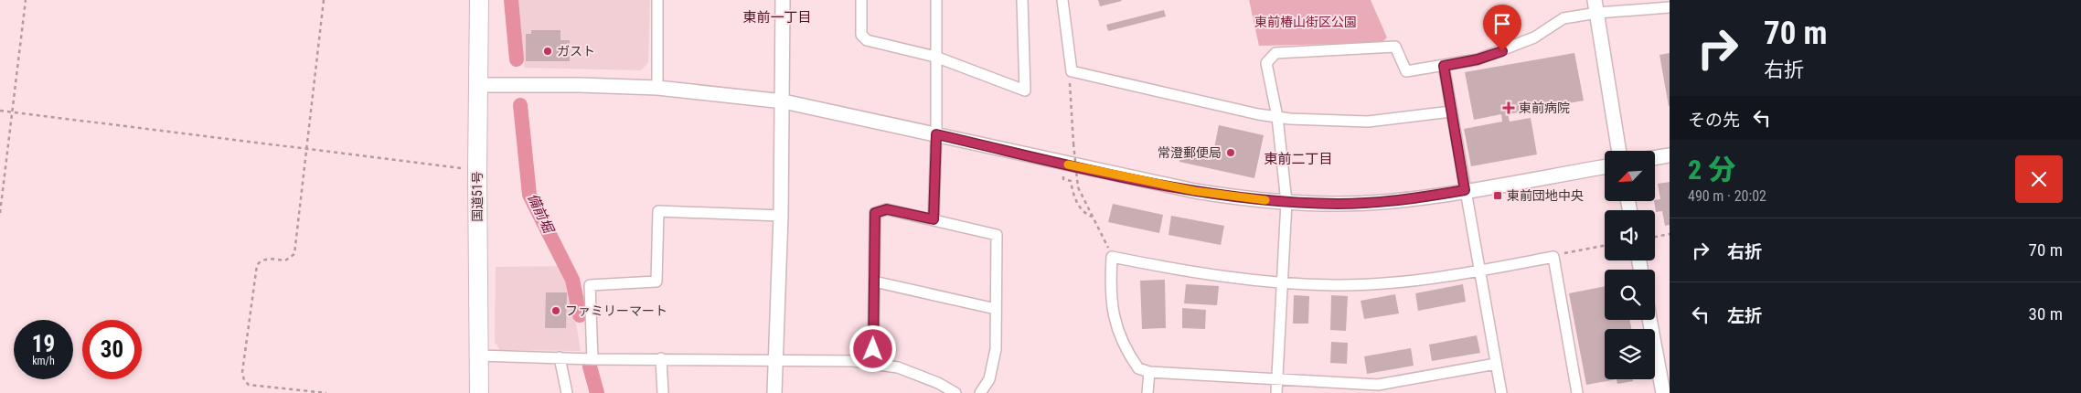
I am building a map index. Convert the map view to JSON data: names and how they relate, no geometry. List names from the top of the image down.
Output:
{
  "streets": {
    "highway": ["国道51号"]
  },
  "districts": ["東前一丁目", "東前二丁目"],
  "water": ["備前堀"],
  "parks": ["東前椿山街区公園"],
  "places": {
    "other": ["ガスト", "常澄郵便局", "ファミリーマート"],
    "health": ["東前病院"],
    "transit": ["東前団地中央"]
  },
  "north": "bottom left",
  "page": {
    "turn": ["70 m", "右折"],
    "then": "その先",
    "heading": ["2 分", "490 m · 20:02"],
    "list": [
      {
        "name": "右折",
        "value": "70 m"
      },
      {
        "name": "左折",
        "value": "30 m"
      }
    ],
    "speed": "19 km/h",
    "limit": "30"
  }
}
